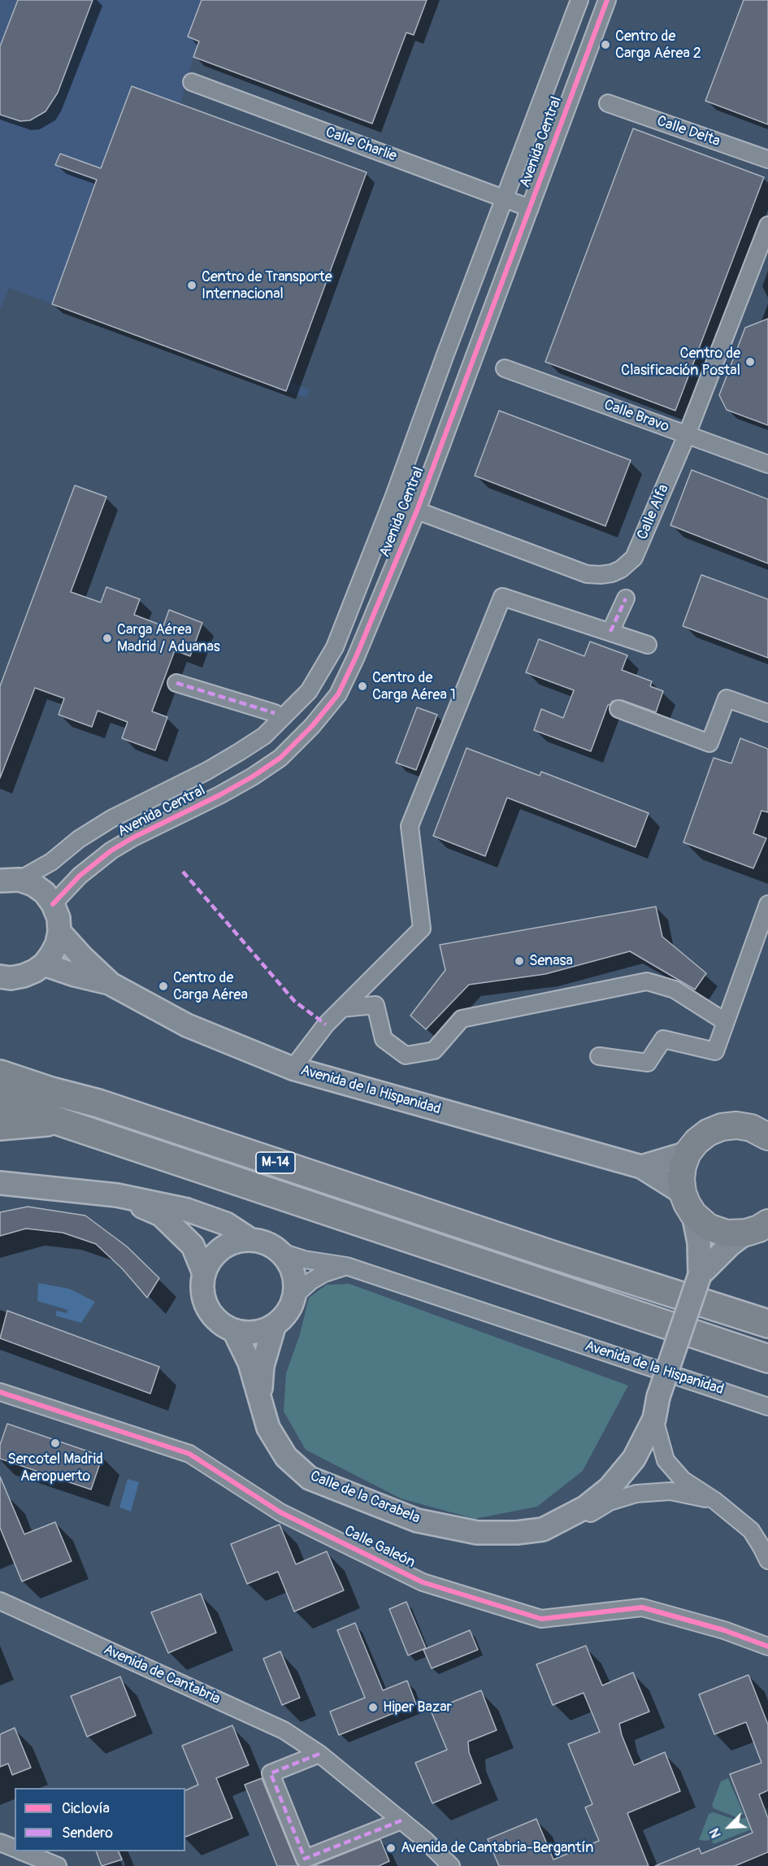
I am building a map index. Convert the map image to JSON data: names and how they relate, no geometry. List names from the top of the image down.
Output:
{
  "streets": {
    "highway": ["M-14"],
    "street": [
      "Calle Delta",
      "Avenida Central",
      "Calle Charlie",
      "Calle Bravo",
      "Calle Alfa",
      "Avenida de la Hispanidad",
      "Calle de la Carabela",
      "Calle Galeón",
      "Avenida de Cantabria"
    ]
  },
  "crossings": [
    ["Avenida Central", "Calle Charlie"],
    ["Avenida Central", "Calle Alfa"],
    ["Calle Bravo", "Calle Alfa"]
  ],
  "places": [
    "Centro de Carga Aérea 2",
    "Centro de Transporte Internacional",
    "Centro de Clasificación Postal",
    "Carga Aérea Madrid / Aduanas",
    "Centro de Carga Aérea 1",
    "Senasa",
    "Centro de Carga Aérea",
    "Sercotel Madrid Aeropuerto",
    "Hiper Bazar",
    "Avenida de Cantabria-Bergantín"
  ],
  "legend": ["Ciclovía", "Sendero"],
  "north": "bottom left"
}
